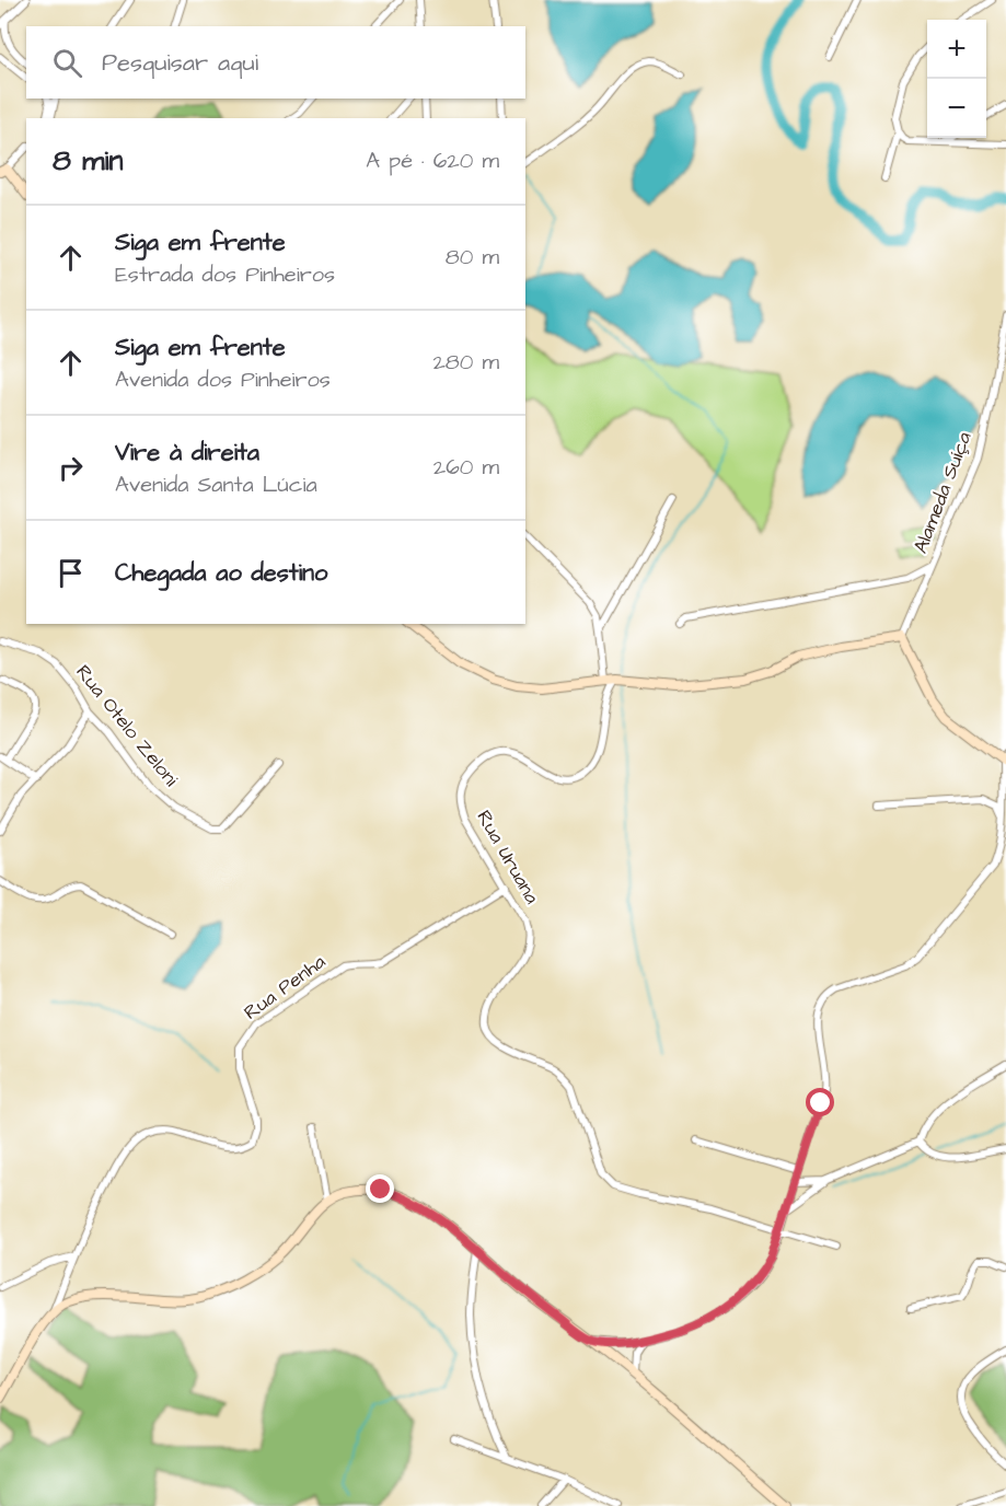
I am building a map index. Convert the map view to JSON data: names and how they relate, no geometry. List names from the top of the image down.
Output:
{
  "streets": {
    "street": [
      "Alameda Suíça",
      "Rua Otelo Zeloni",
      "Rua Uruana",
      "Rua Penha"
    ]
  },
  "crossings": [
    ["Rua Uruana", "Rua Penha"]
  ],
  "page": {
    "map_buttons": ["+", "−"],
    "search": "Pesquisar aqui",
    "heading": ["8 min", "A pé · 620 m"],
    "list": [
      ["Siga em frente", "Estrada dos Pinheiros", "80 m"],
      ["Siga em frente", "Avenida dos Pinheiros", "280 m"],
      ["Vire à direita", "Avenida Santa Lúcia", "260 m"],
      "Chegada ao destino"
    ]
  }
}
